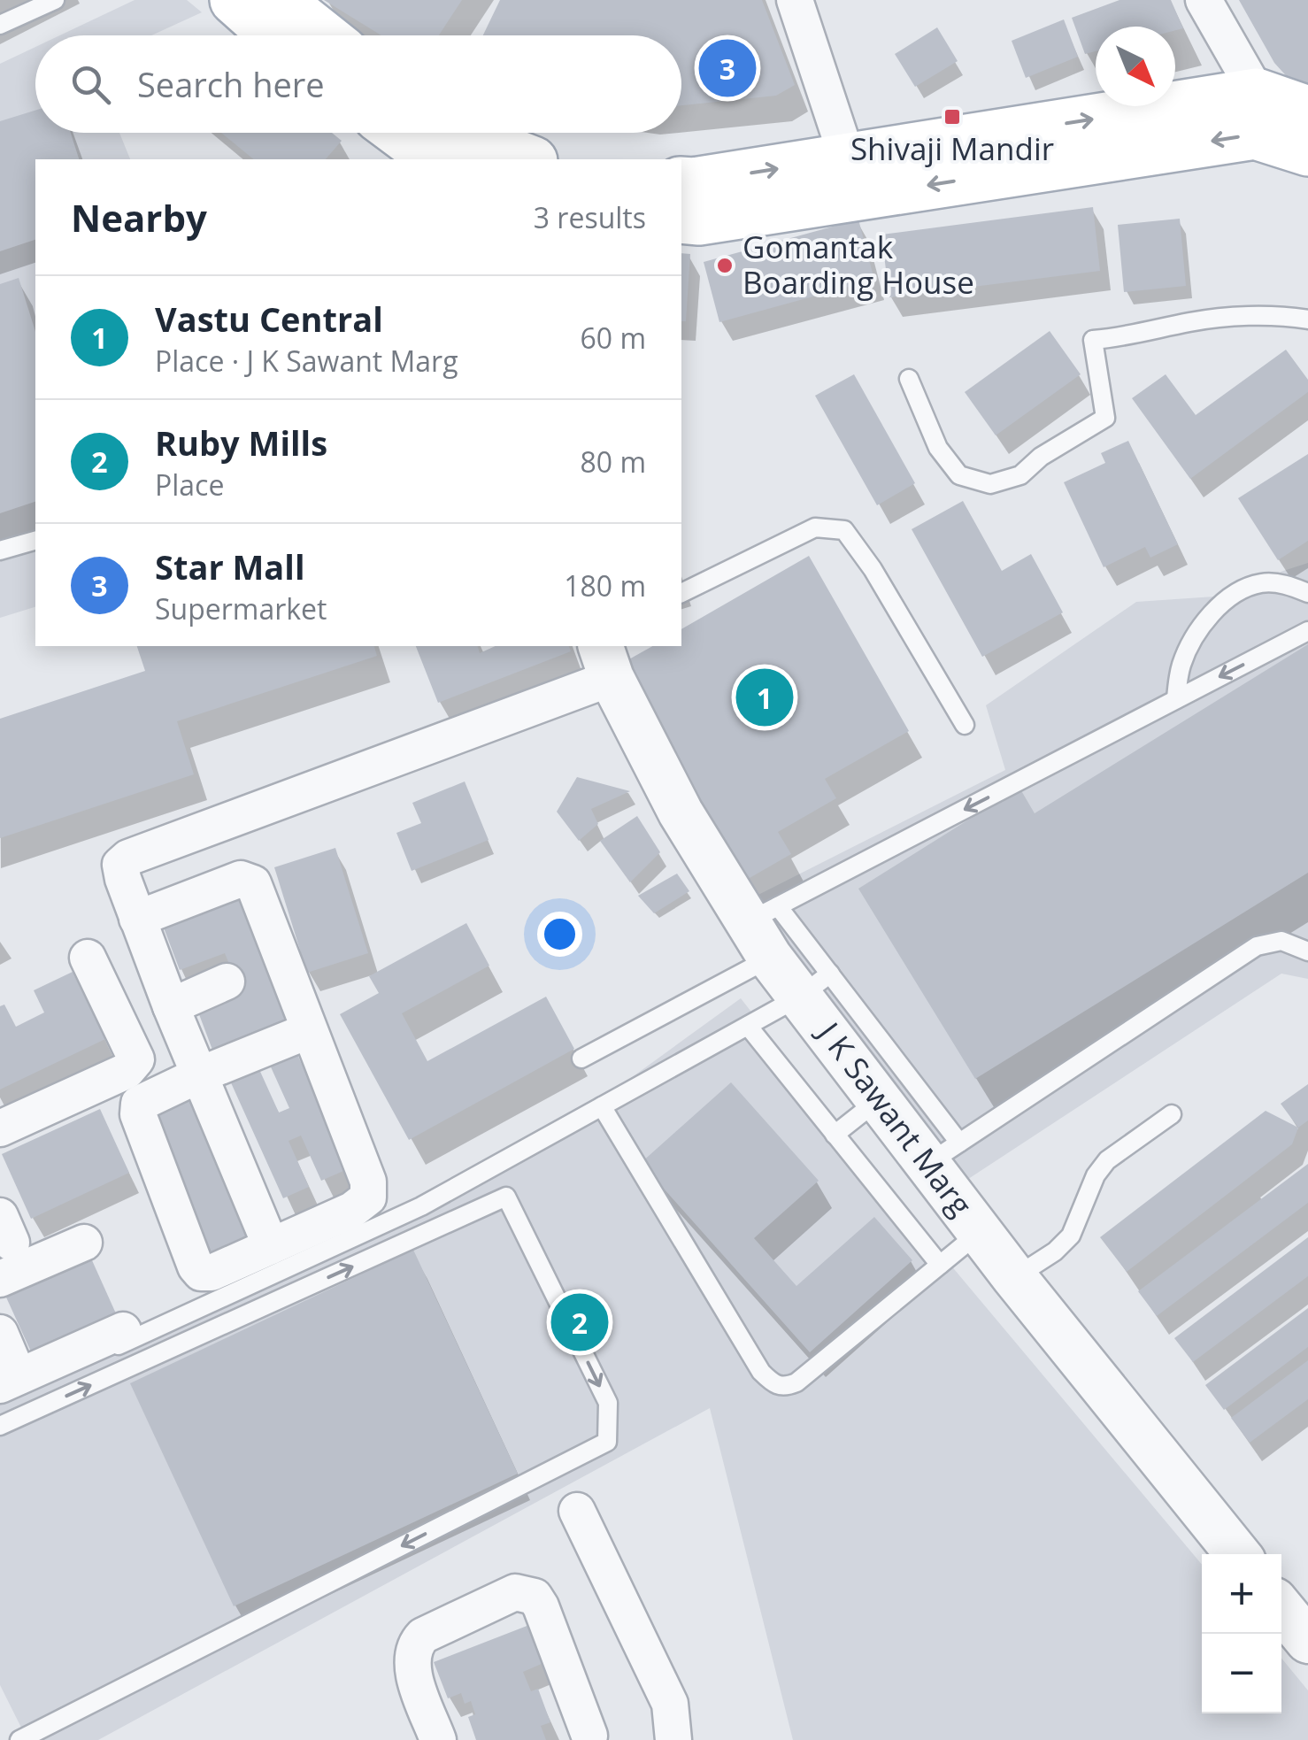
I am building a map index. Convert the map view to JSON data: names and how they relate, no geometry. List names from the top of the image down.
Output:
{
  "streets": {
    "street": ["J K Sawant Marg"]
  },
  "places": {
    "transit": ["Shivaji Mandir"],
    "other": ["Gomantak Boarding House"]
  },
  "north": "bottom right",
  "page": {
    "pins": ["3", "1", "2"],
    "search": "Search here",
    "heading": ["Nearby", "3 results"],
    "list": [
      {
        "mark": "1",
        "name": "Vastu Central",
        "note": "Place · J K Sawant Marg",
        "value": "60 m"
      },
      {
        "mark": "2",
        "name": "Ruby Mills",
        "note": "Place",
        "value": "80 m"
      },
      {
        "mark": "3",
        "name": "Star Mall",
        "note": "Supermarket",
        "value": "180 m"
      }
    ],
    "map_buttons": ["+", "−"]
  }
}
